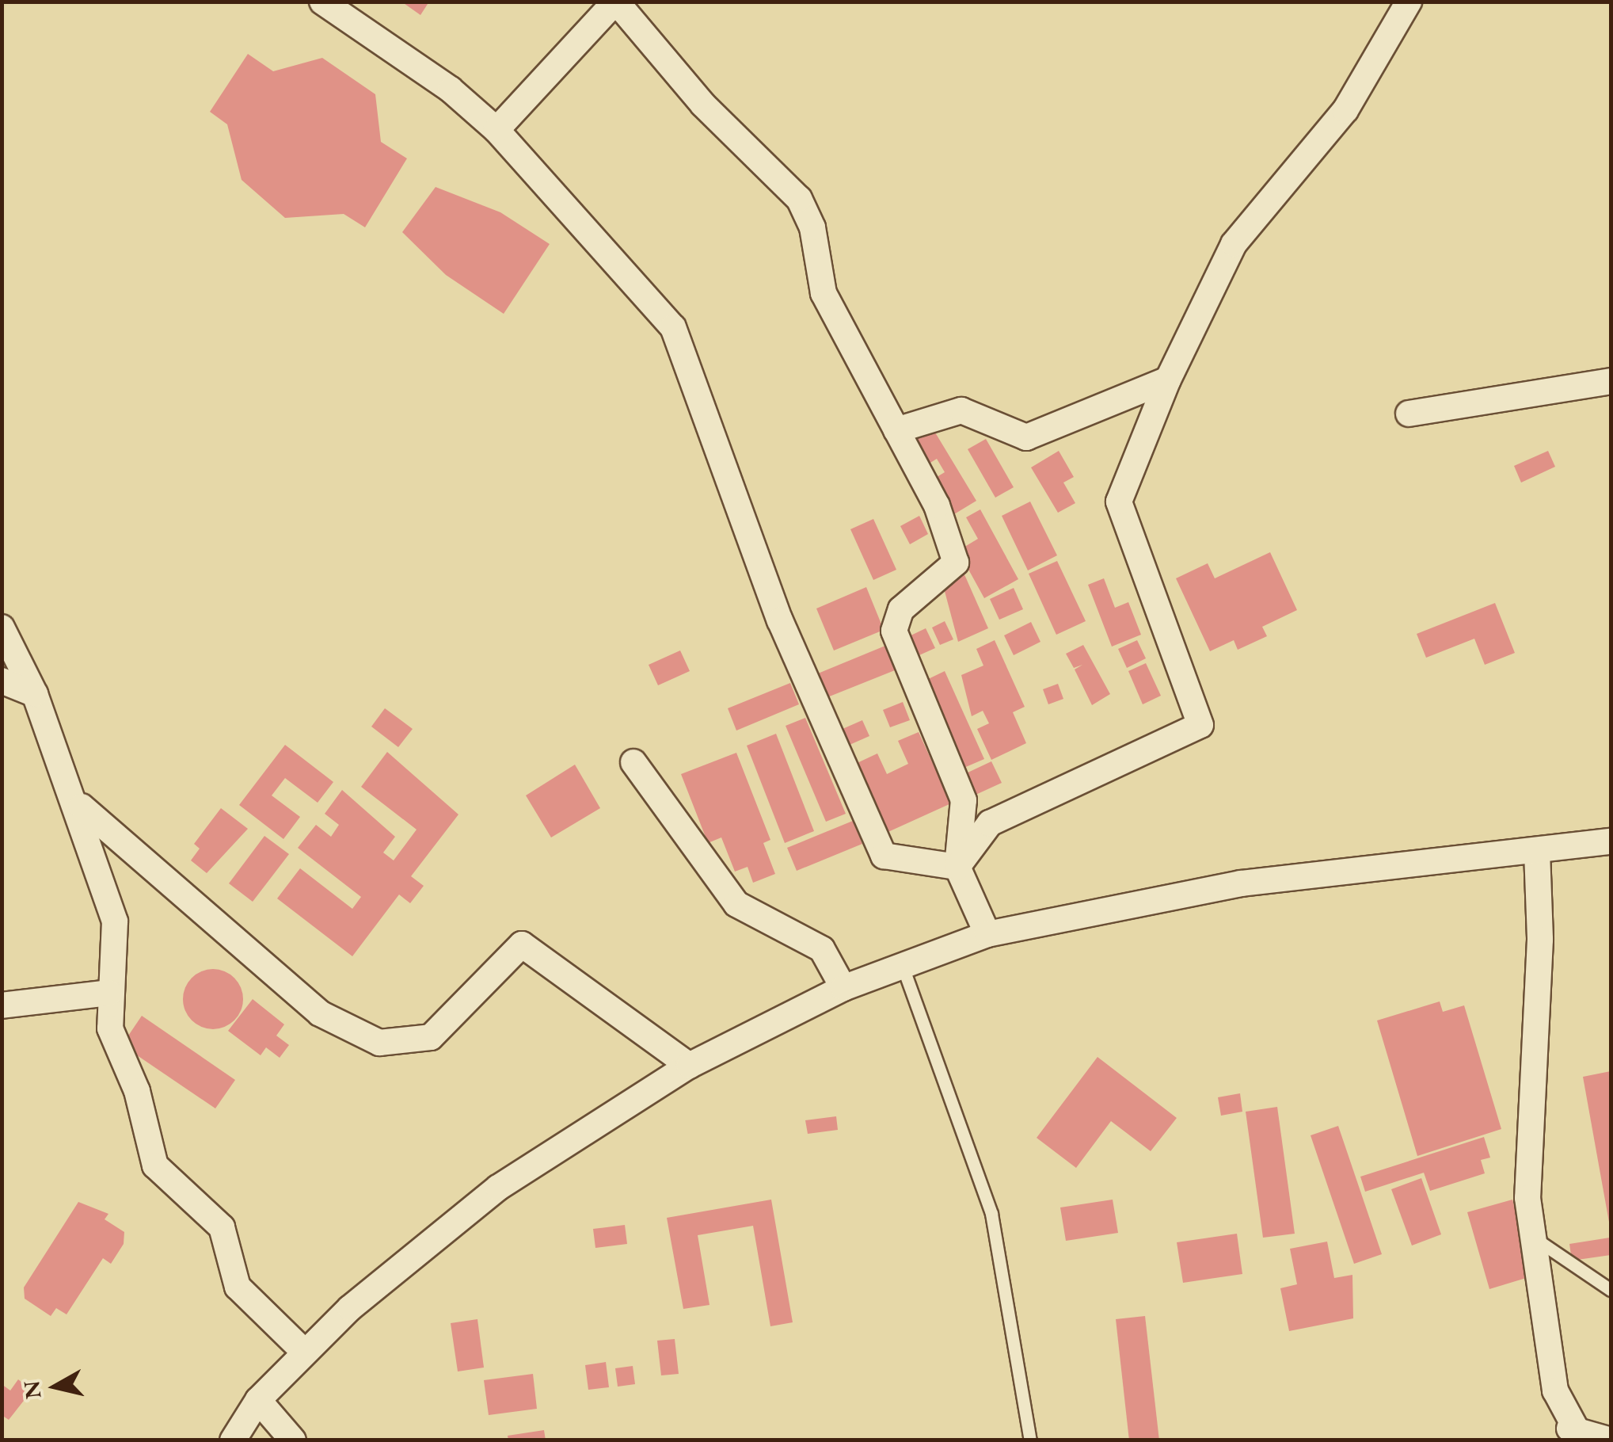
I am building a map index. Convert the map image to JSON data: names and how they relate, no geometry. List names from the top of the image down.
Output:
{
  "north": "left"
}
